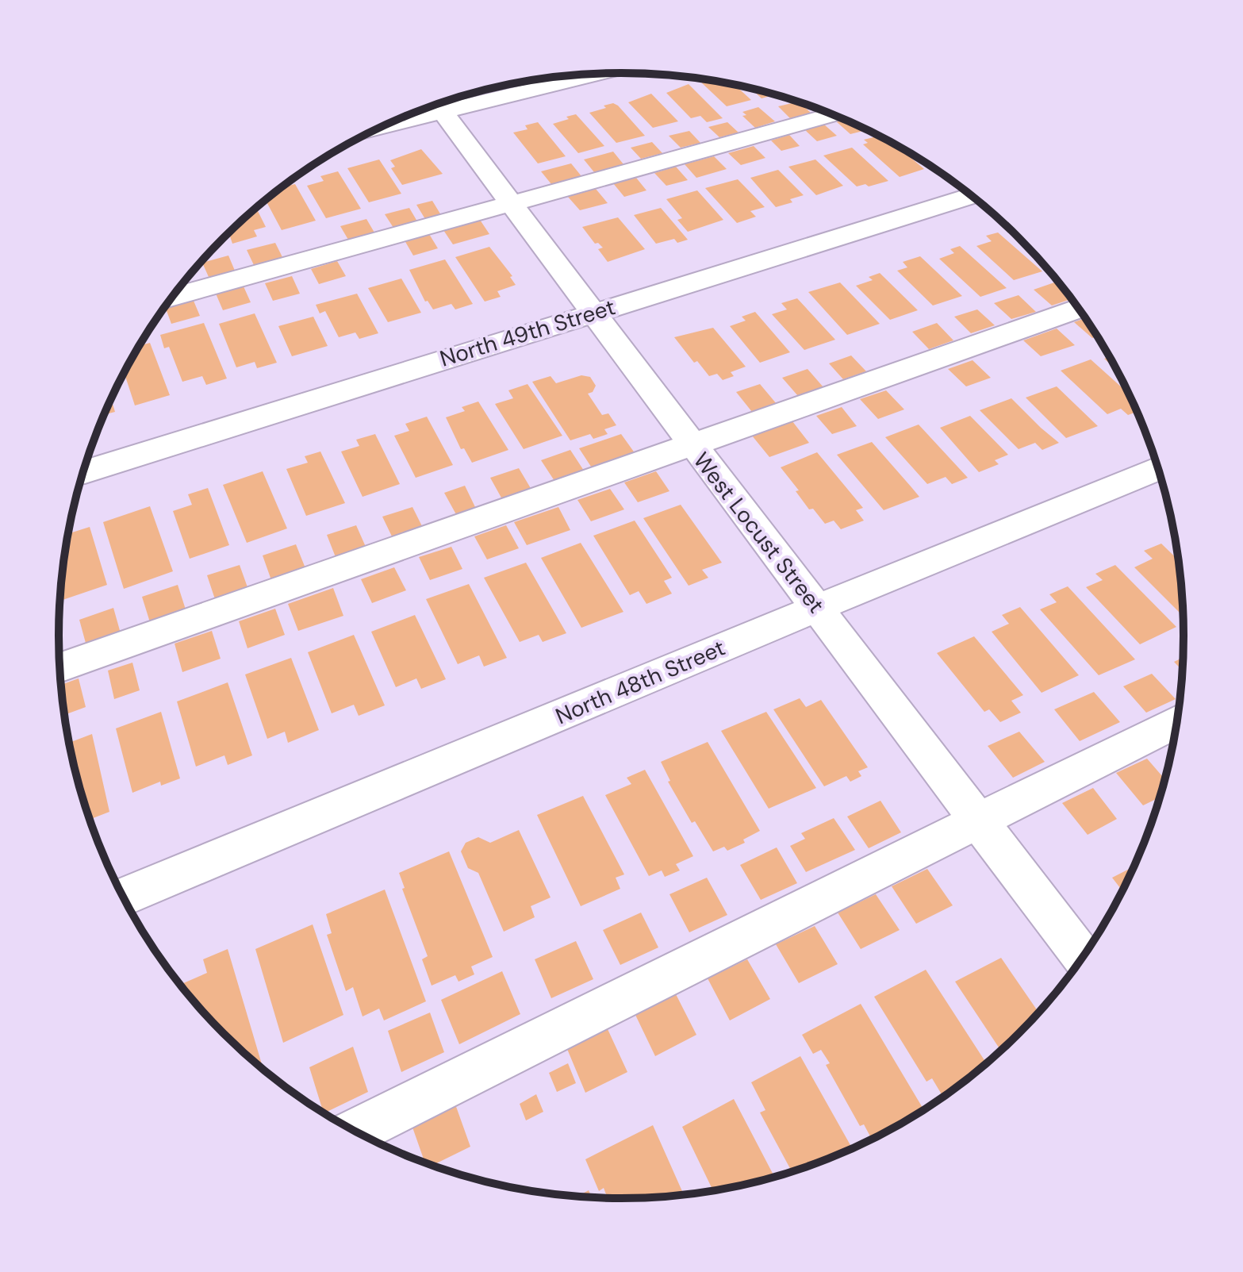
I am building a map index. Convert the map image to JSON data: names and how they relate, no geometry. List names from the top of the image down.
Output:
{
  "streets": {
    "street": ["North 49th Street", "West Locust Street", "North 48th Street"]
  },
  "crossings": [
    ["North 49th Street", "West Locust Street"],
    ["West Locust Street", "North 48th Street"]
  ]
}
